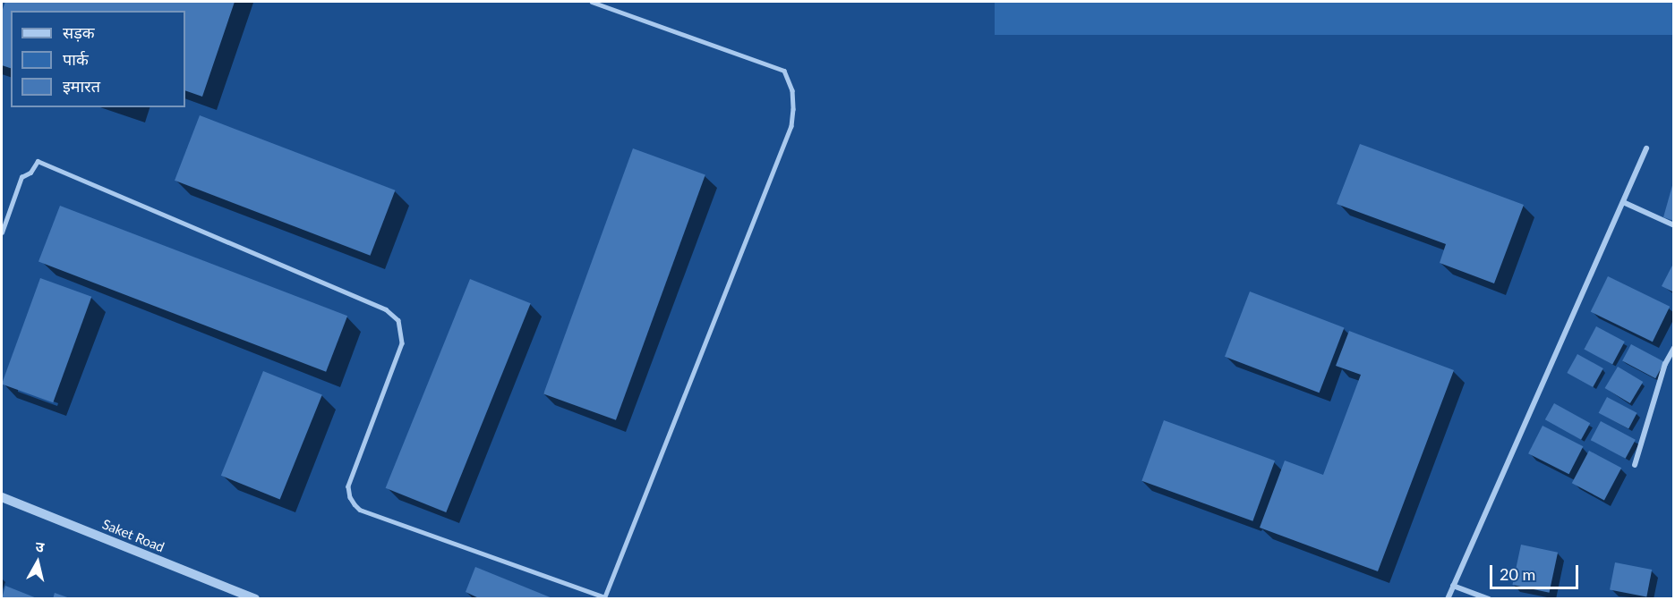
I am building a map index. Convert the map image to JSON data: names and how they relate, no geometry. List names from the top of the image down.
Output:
{
  "streets": {
    "street": ["Saket Road"]
  },
  "legend": ["सड़क", "पार्क", "इमारत"],
  "scale_bar": "20 m",
  "north": "top"
}
